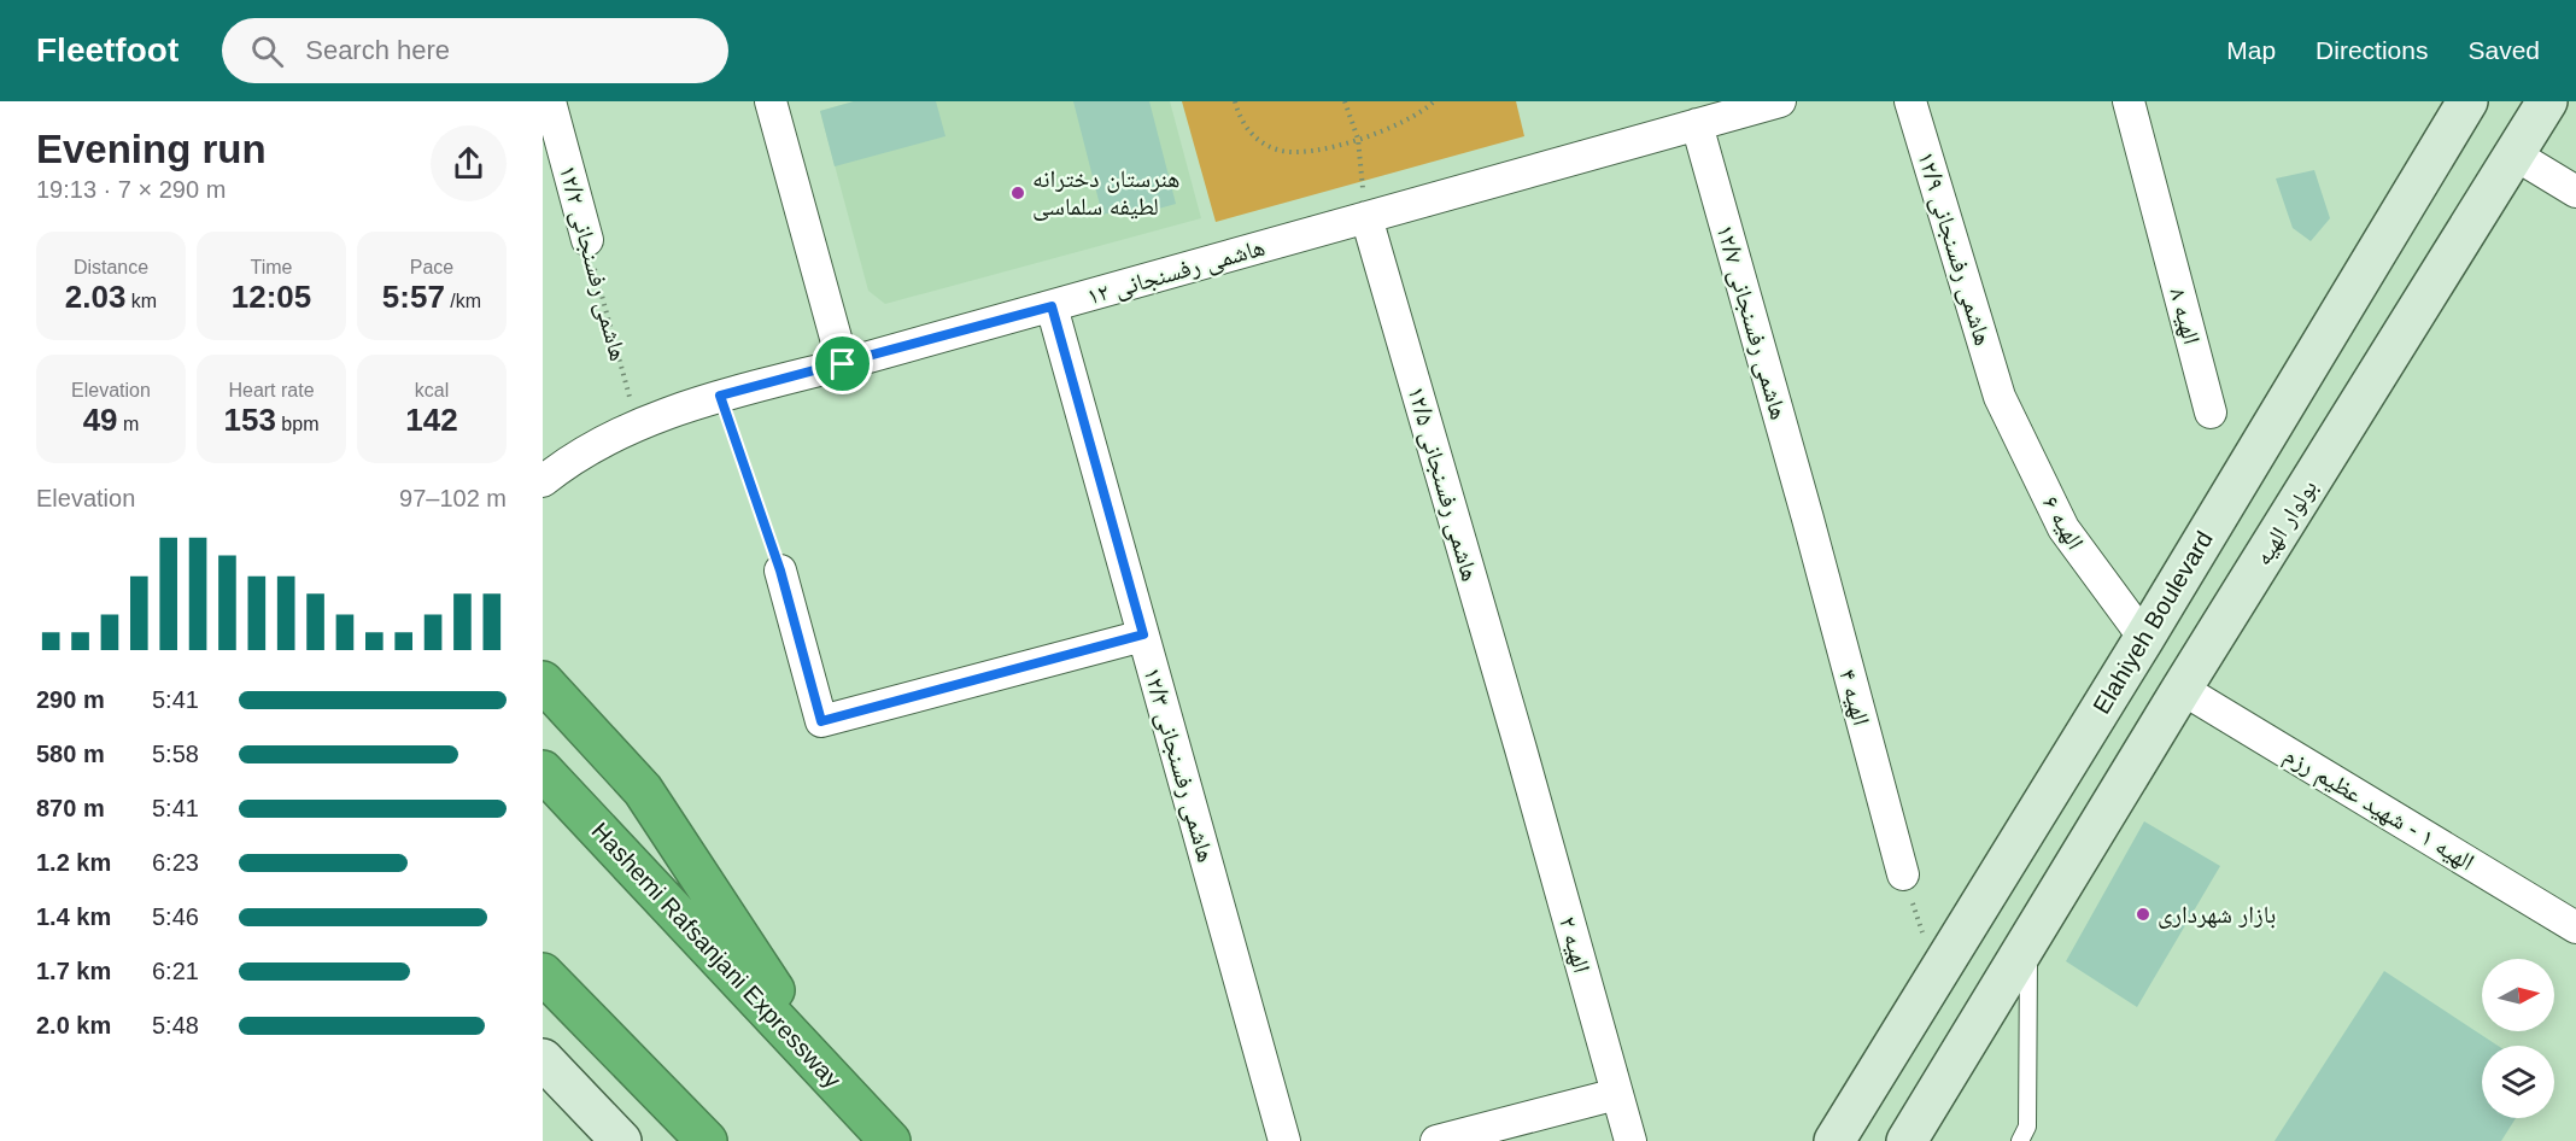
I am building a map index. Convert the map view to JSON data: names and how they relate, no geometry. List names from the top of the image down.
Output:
{
  "streets": {
    "highway": ["Hashemi Rafsanjani Expressway"],
    "main road": ["بولوار الهیه", "Elahiyeh Boulevard"],
    "street": [
      "هاشمی رفسنجانی ۱۲/۹",
      "هاشمی رفسنجانی ۱۲/۲",
      "هاشمی رفسنجانی ۱۲",
      "الهیه ۸",
      "هاشمی رفسنجانی ۱۲/۷",
      "هاشمی رفسنجانی ۱۲/۵",
      "الهیه ۶",
      "الهیه ۴",
      "هاشمی رفسنجانی ۱۲/۳",
      "الهیه ۱ - شهید عظیم رزم",
      "الهیه ۲"
    ]
  },
  "crossings": [
    ["هاشمی رفسنجانی ۱۲/۹", "الهیه ۶"],
    ["هاشمی رفسنجانی ۱۲/۲", "هاشمی رفسنجانی ۱۲"],
    ["هاشمی رفسنجانی ۱۲", "هاشمی رفسنجانی ۱۲/۷"],
    ["هاشمی رفسنجانی ۱۲", "هاشمی رفسنجانی ۱۲/۵"],
    ["هاشمی رفسنجانی ۱۲", "هاشمی رفسنجانی ۱۲/۳"],
    ["هاشمی رفسنجانی ۱۲/۷", "الهیه ۴"],
    ["هاشمی رفسنجانی ۱۲/۵", "الهیه ۲"],
    ["الهیه ۶", "Elahiyeh Boulevard"],
    ["بولوار الهیه", "الهیه ۱ - شهید عظیم رزم"]
  ],
  "places": ["هنرستان دخترانه لطیفه سلماسی", "بازار شهرداری"],
  "north": "right",
  "page": {
    "header": "Fleetfoot",
    "search": "Search here",
    "nav": ["Map", "Directions", "Saved"],
    "heading": ["Evening run", "19:13 · 7 × 290 m"],
    "stats": [
      ["Distance", "2.03 km"],
      ["Time", "12:05"],
      ["Pace", "5:57 /km"],
      ["Elevation", "49 m"],
      ["Heart rate", "153 bpm"],
      ["kcal", "142"]
    ],
    "chart": ["Elevation", "97–102 m"],
    "list": [
      {
        "name": "290 m",
        "note": "5:41"
      },
      {
        "name": "580 m",
        "note": "5:58"
      },
      {
        "name": "870 m",
        "note": "5:41"
      },
      {
        "name": "1.2 km",
        "note": "6:23"
      },
      {
        "name": "1.4 km",
        "note": "5:46"
      },
      {
        "name": "1.7 km",
        "note": "6:21"
      },
      {
        "name": "2.0 km",
        "note": "5:48"
      }
    ]
  }
}
